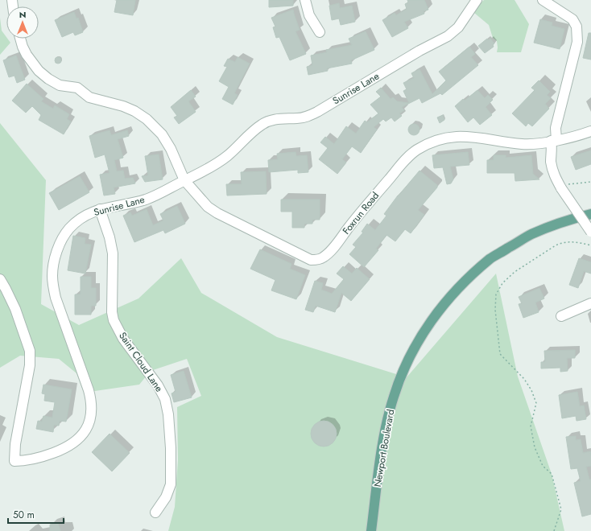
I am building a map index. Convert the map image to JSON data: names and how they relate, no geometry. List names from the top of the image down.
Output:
{
  "streets": {
    "main road": ["Newport Boulevard"],
    "street": ["Sunrise Lane", "Foxrun Road", "Saint Cloud Lane"]
  },
  "crossings": [
    ["Sunrise Lane", "Foxrun Road"],
    ["Sunrise Lane", "Saint Cloud Lane"]
  ],
  "scale_bar": "50 m",
  "north": "top"
}
